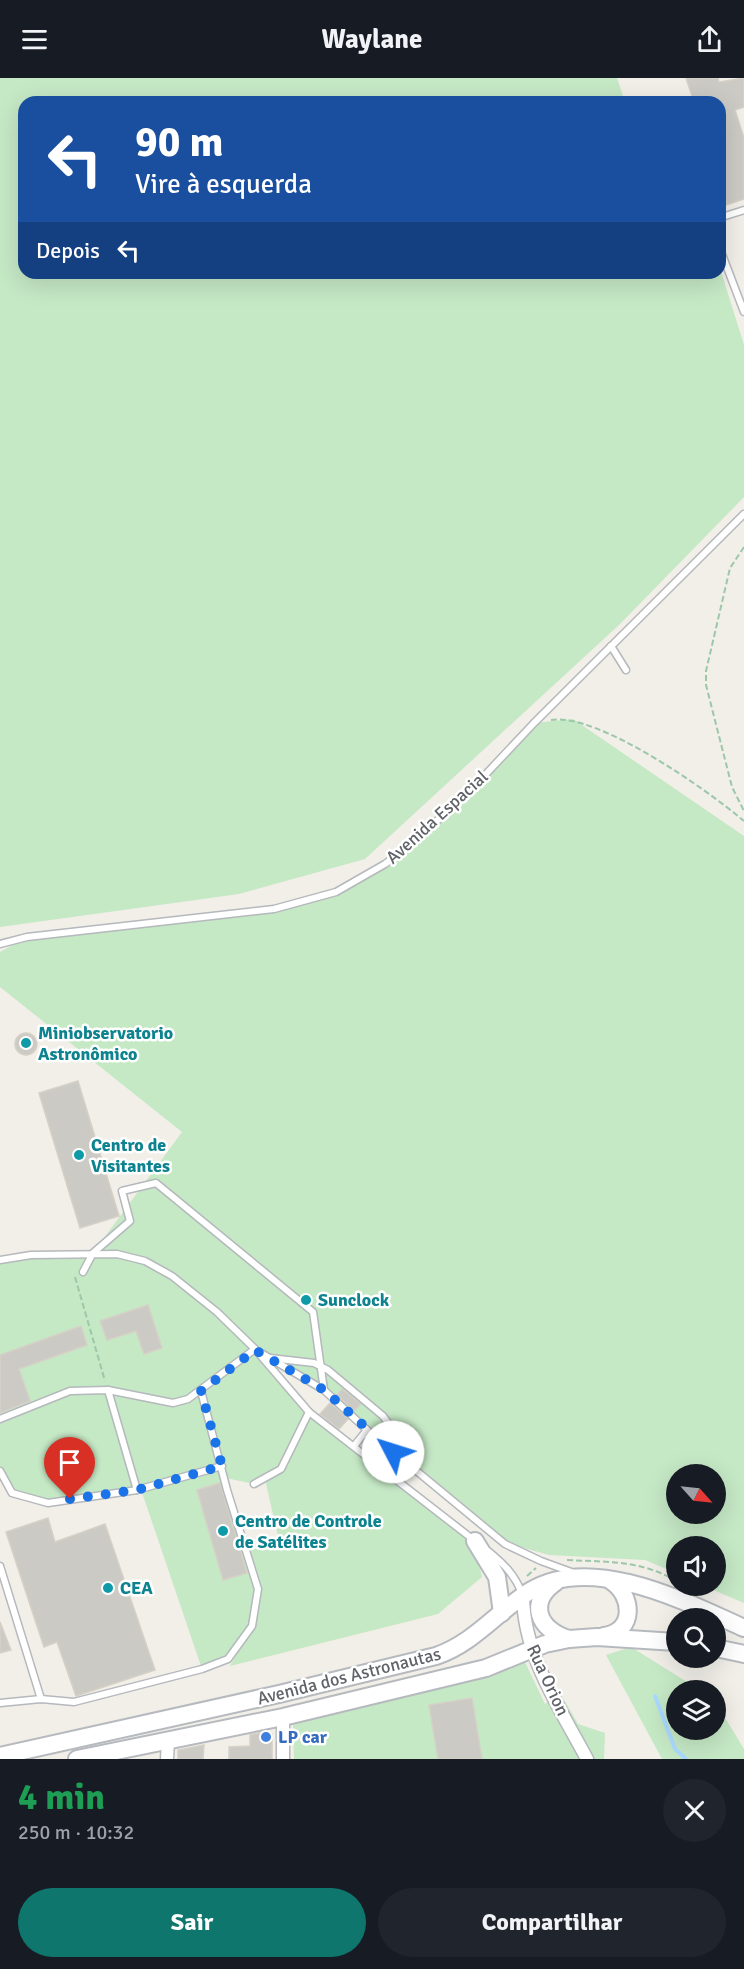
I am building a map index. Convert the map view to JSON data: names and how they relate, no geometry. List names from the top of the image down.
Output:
{
  "streets": {
    "main road": ["Avenida dos Astronautas"],
    "street": ["Rua Orion"],
    "lane": ["Avenida Espacial"]
  },
  "crossings": [
    ["Avenida dos Astronautas", "Rua Orion"]
  ],
  "places": [
    "Miniobservatorio Astronômico",
    "Centro de Visitantes",
    "Sunclock",
    "Centro de Controle de Satélites",
    "CEA",
    "LP car"
  ],
  "north": "bottom right",
  "page": {
    "header": "Waylane",
    "turn": ["90 m", "Vire à esquerda"],
    "then": "Depois",
    "heading": ["4 min", "250 m · 10:32"],
    "buttons": ["Sair", "Compartilhar"]
  }
}
